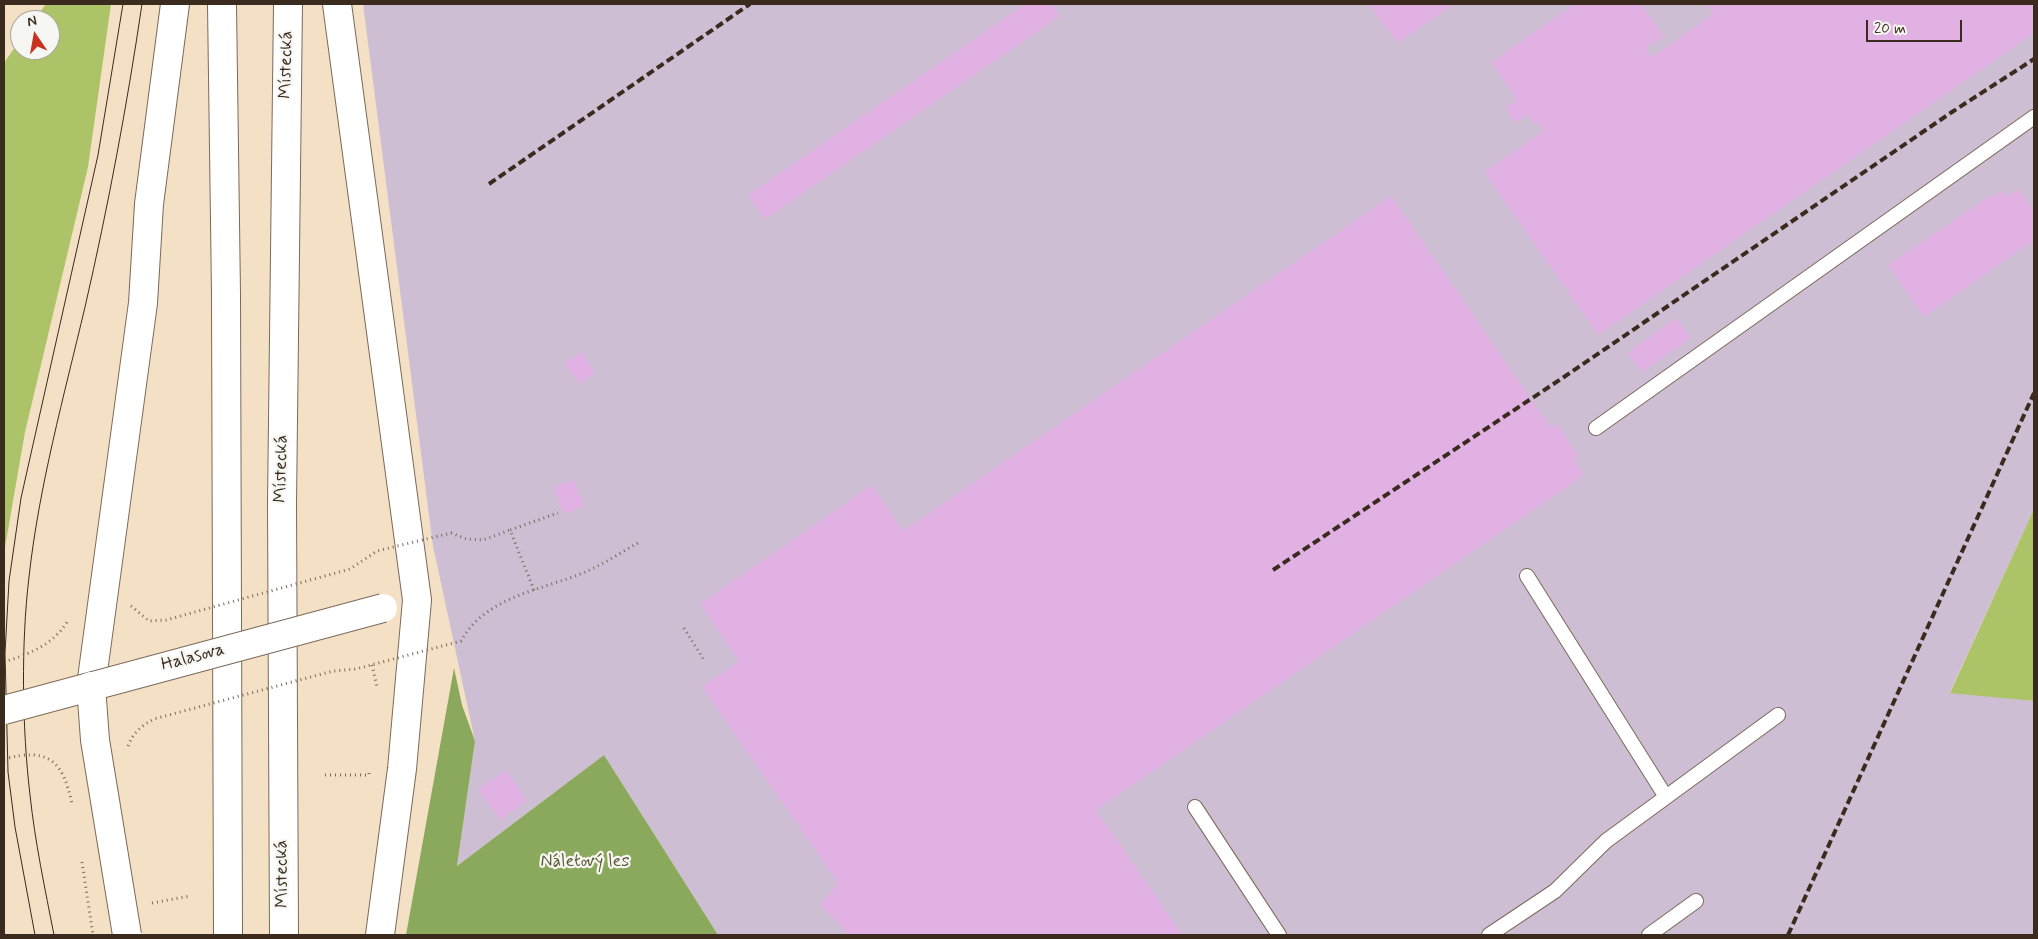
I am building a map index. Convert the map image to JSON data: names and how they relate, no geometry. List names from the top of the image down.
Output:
{
  "streets": {
    "main road": ["Místecká", "Halasova"]
  },
  "parks": ["Náletový les"],
  "scale_bar": "20 m",
  "north": "top"
}
